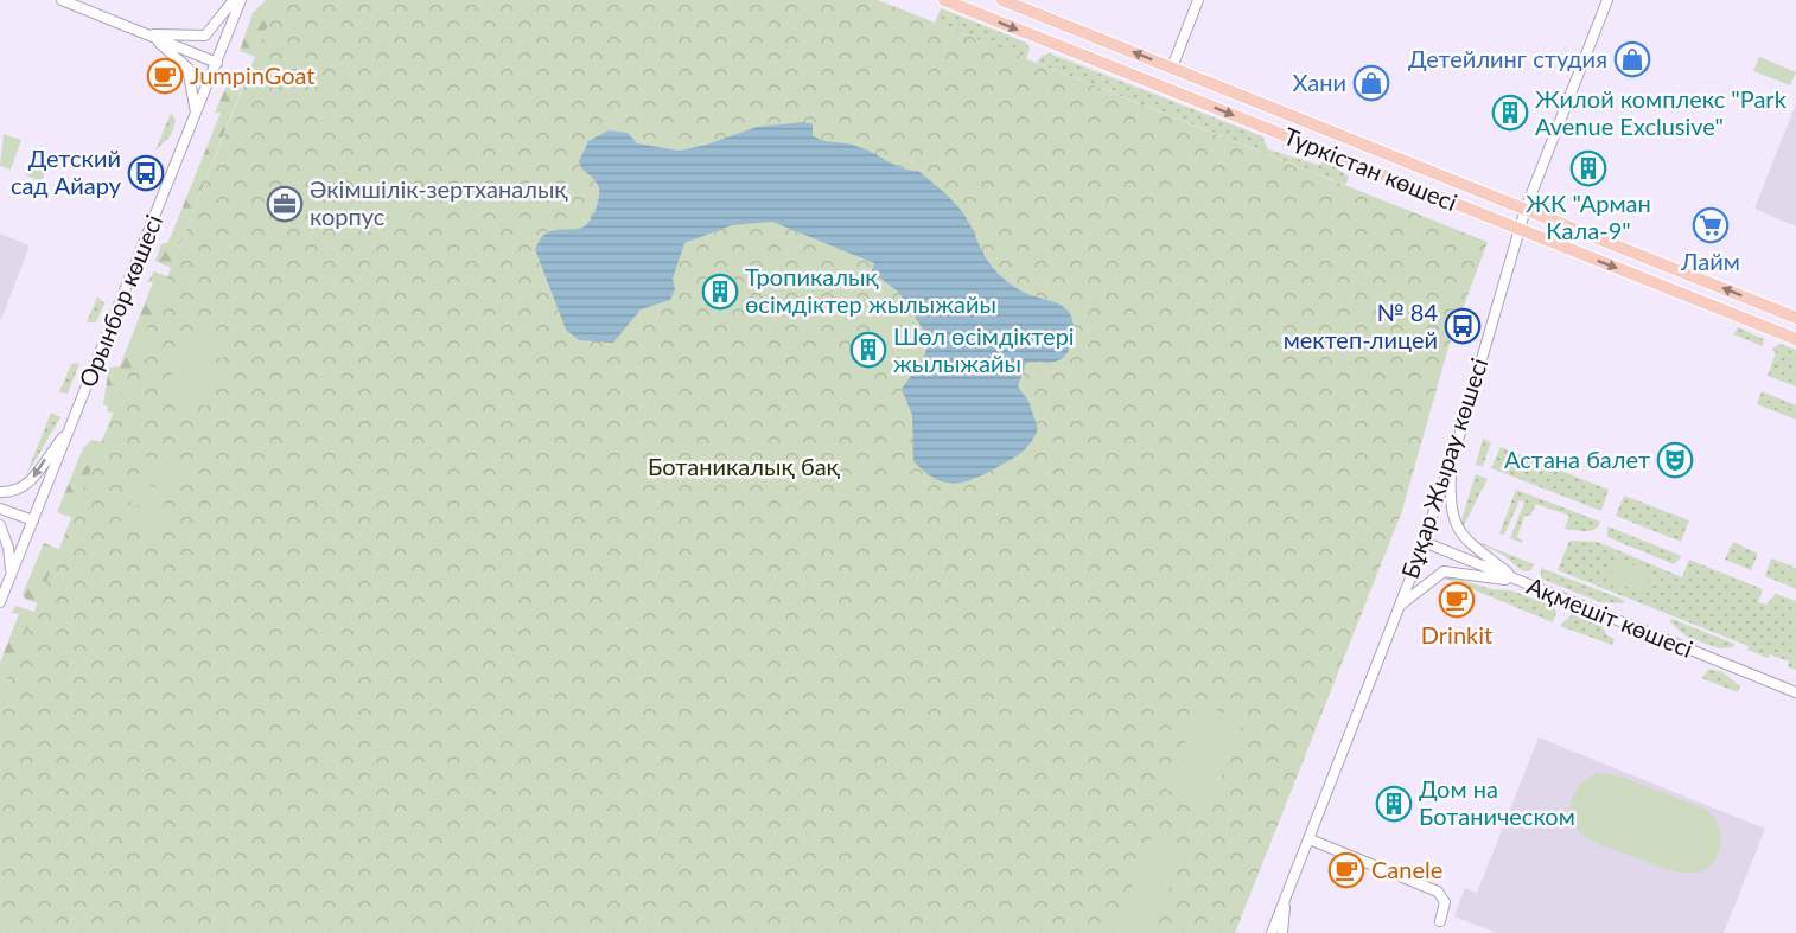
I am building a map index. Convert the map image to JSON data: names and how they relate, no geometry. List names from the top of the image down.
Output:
{
  "streets": {
    "main road": ["Түркістан көшесі"],
    "street": ["Орынбор көшесі", "Бұқар Жырау көшесі", "Ақмешіт көшесі"]
  },
  "crossings": [
    ["Түркістан көшесі", "Бұқар Жырау көшесі"],
    ["Бұқар Жырау көшесі", "Ақмешіт көшесі"]
  ],
  "parks": ["Ботаникалық бақ"],
  "places": {
    "shop": ["Детейлинг студия", "Хани"],
    "cafe": ["JumpinGoat", "Drinkit", "Canele"],
    "building": [
      "Жилой комплекс \"Park Avenue Exclusive\"",
      "ЖК \"Арман Кала-9\"",
      "Тропикалық өсімдіктер жылыжайы",
      "Шөл өсімдіктері жылыжайы",
      "Дом на Ботаническом"
    ],
    "bus stop": ["Детский сад Айару", "№ 84 мектеп-лицей"],
    "office": ["Әкімшілік-зертханалық корпус"],
    "supermarket": ["Лайм"],
    "theatre": ["Астана балет"]
  }
}
